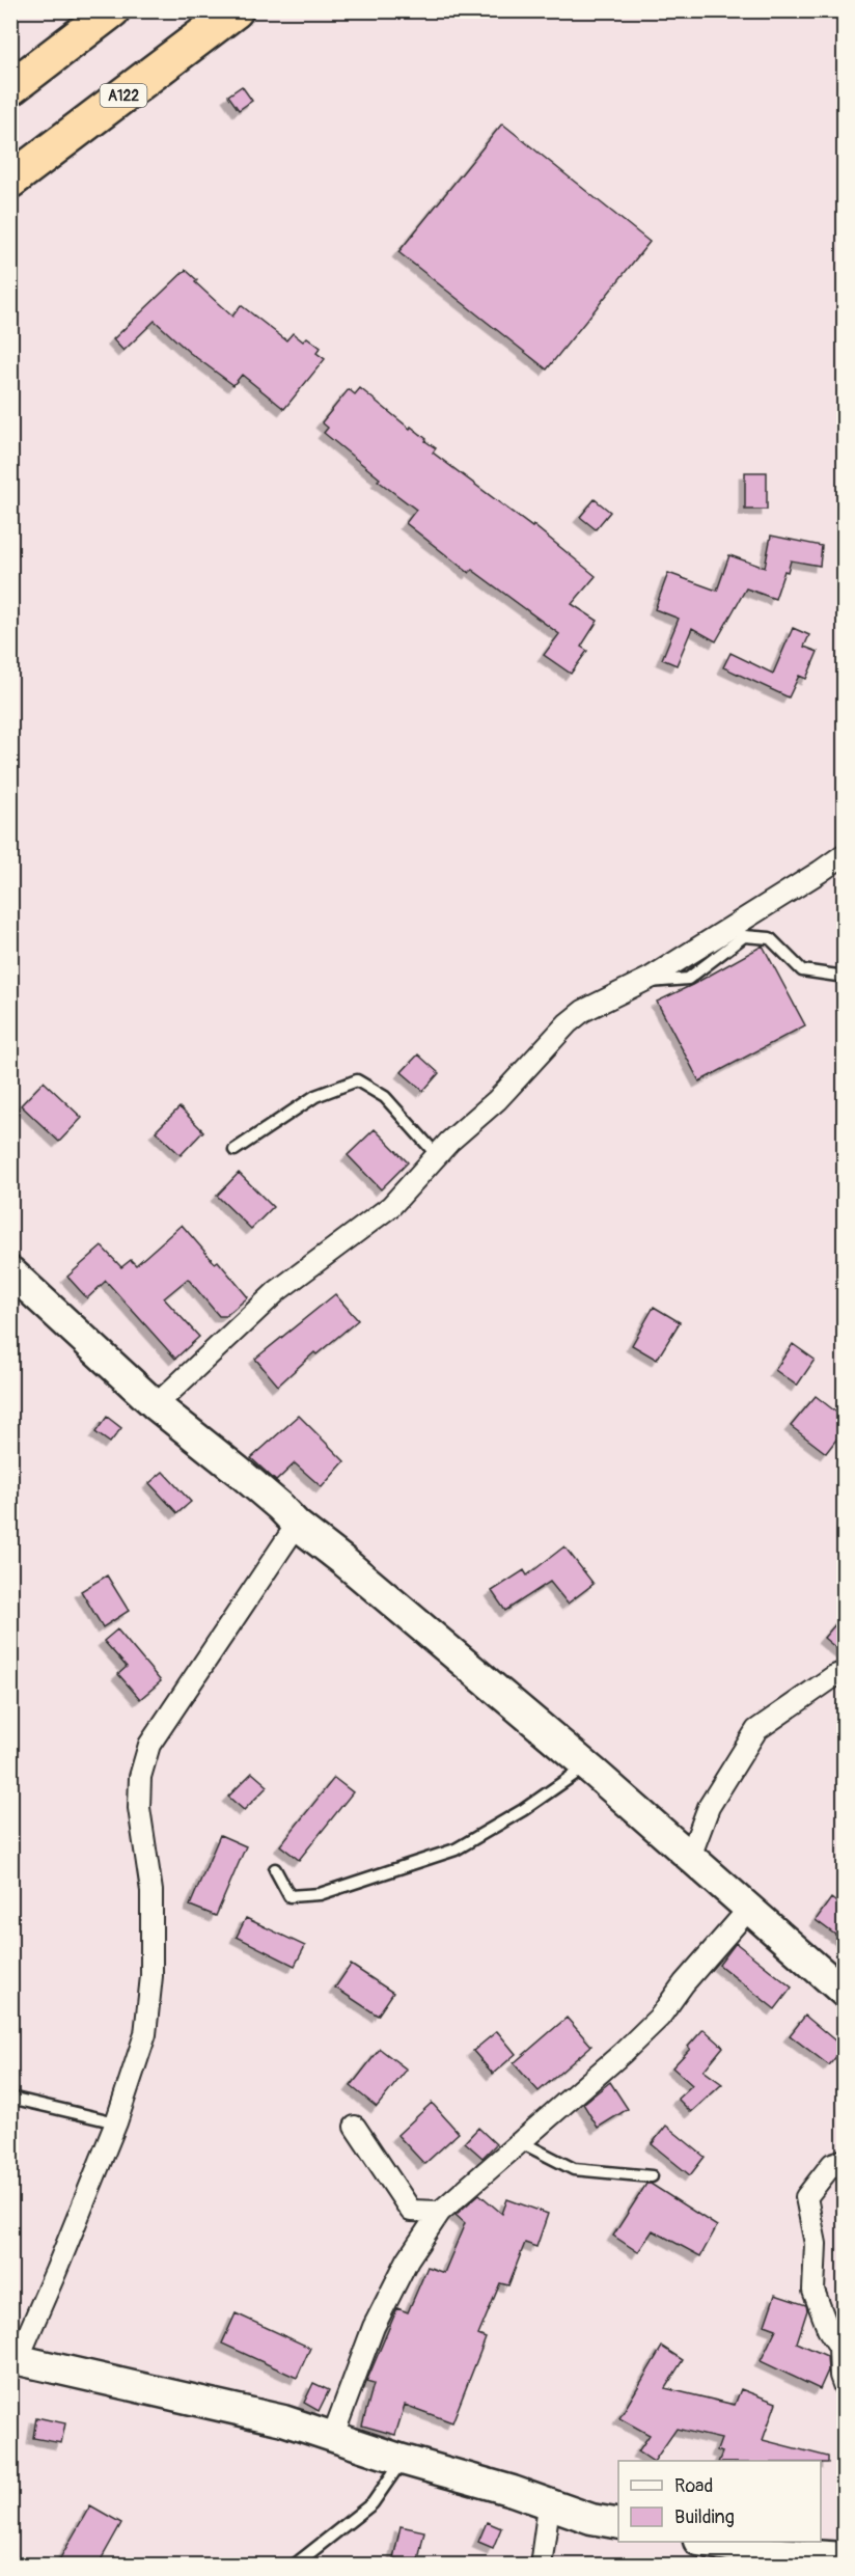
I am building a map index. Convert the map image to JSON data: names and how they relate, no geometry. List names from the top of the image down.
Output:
{
  "streets": {
    "highway": ["A122"]
  },
  "legend": ["Road", "Building"]
}
